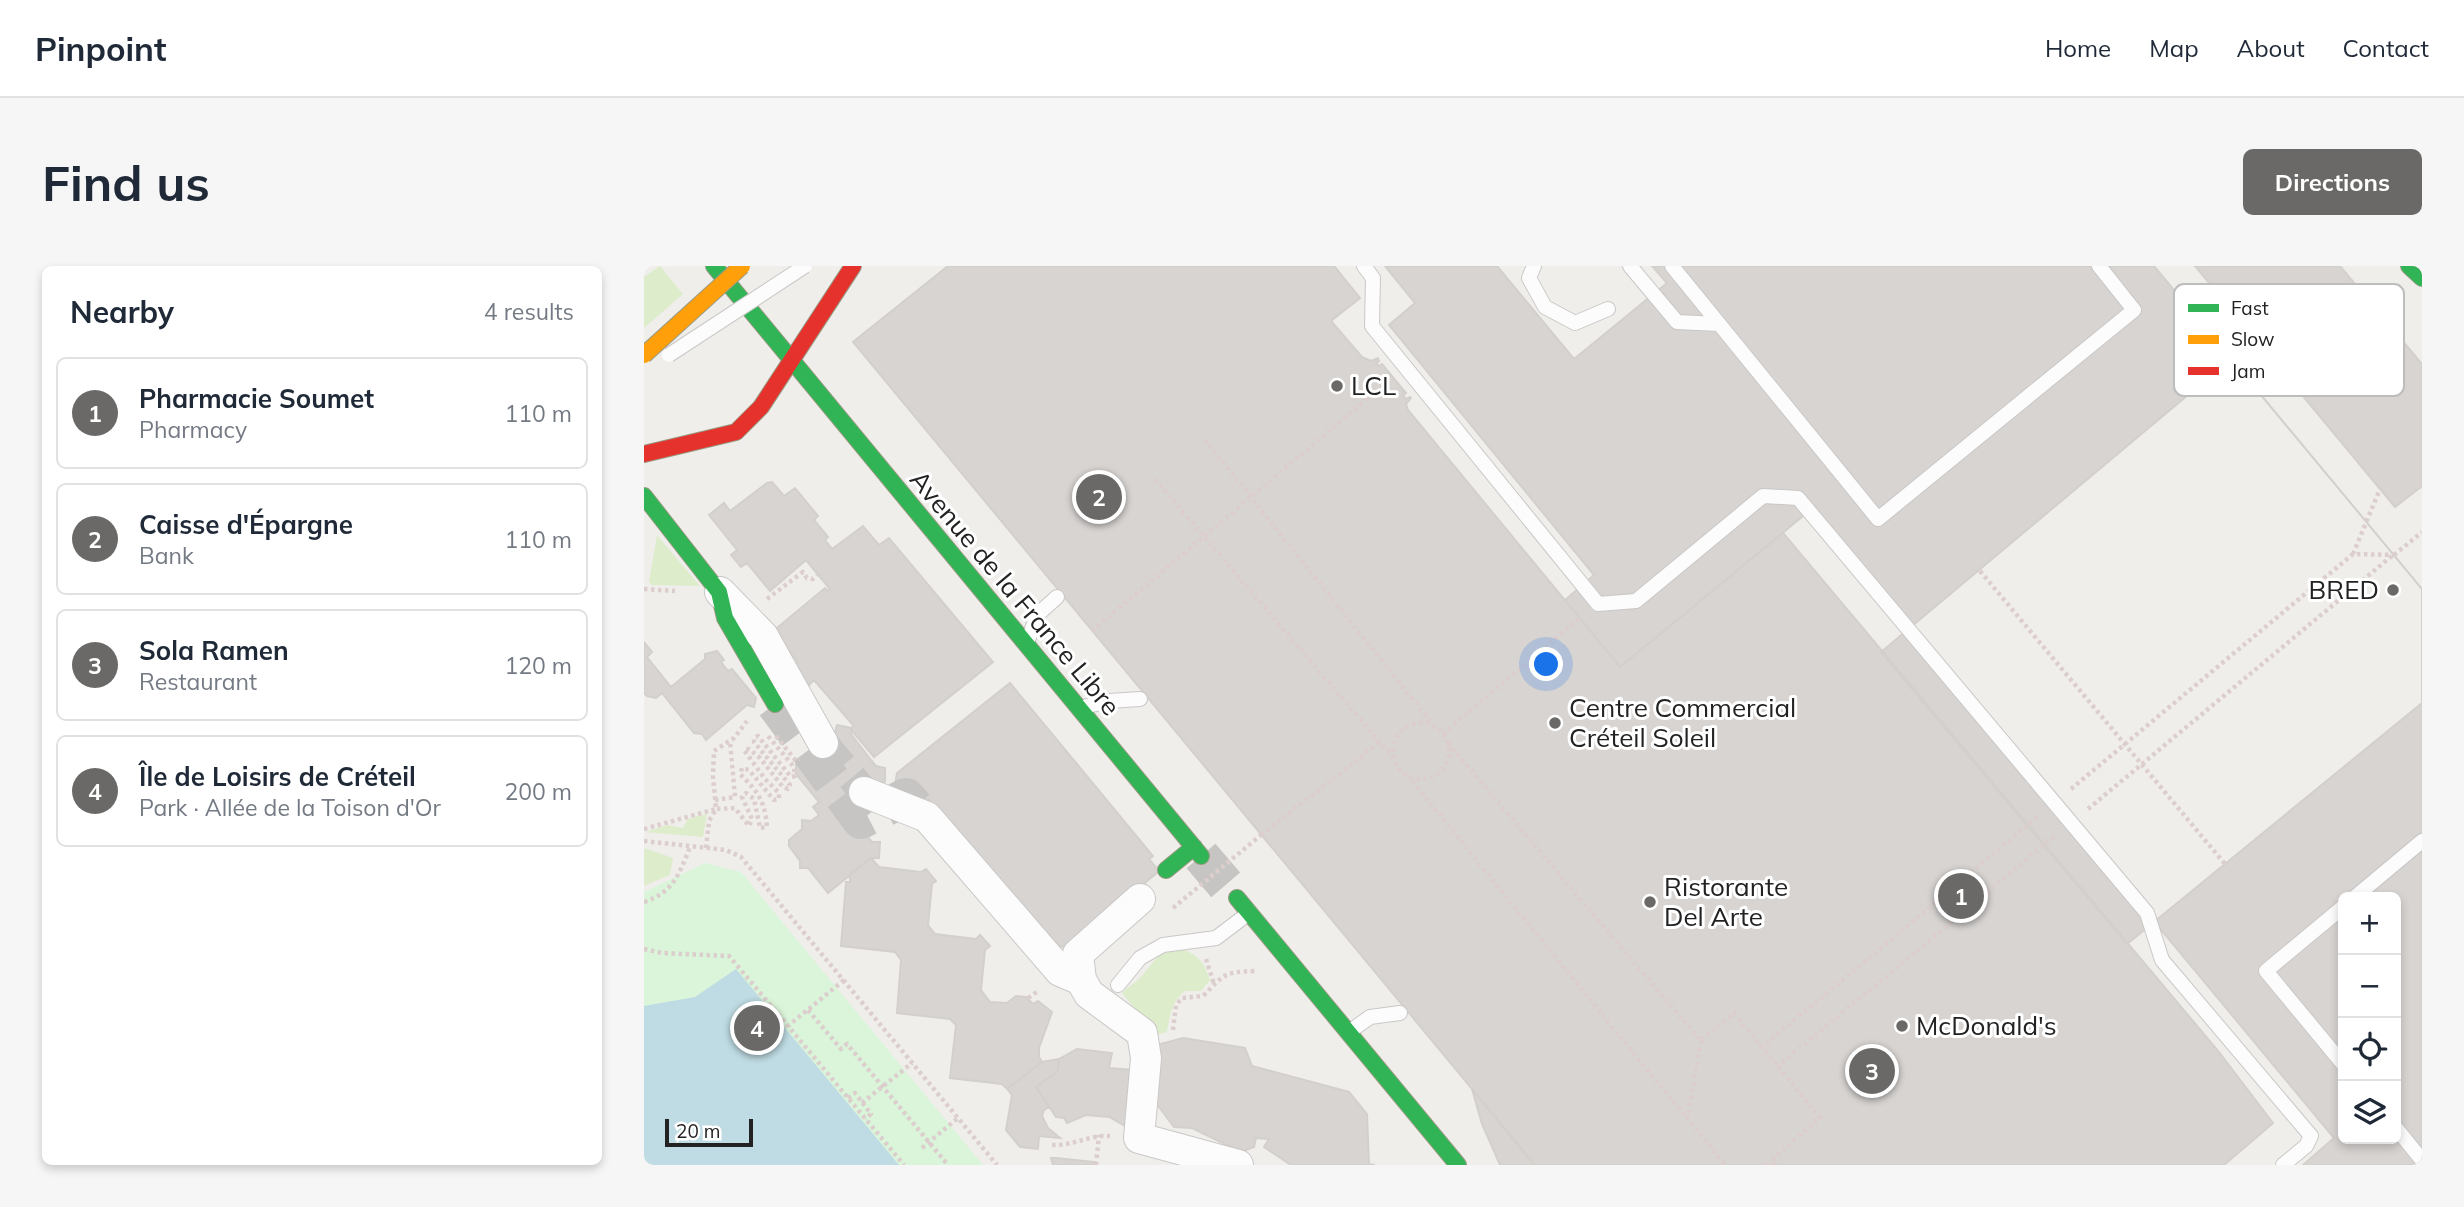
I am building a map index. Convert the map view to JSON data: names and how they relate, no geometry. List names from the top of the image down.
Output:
{
  "streets": {
    "main road": ["Avenue de la France Libre"]
  },
  "places": [
    "LCL",
    "BRED",
    "Centre Commercial Créteil Soleil",
    "Ristorante Del Arte",
    "McDonald's"
  ],
  "legend": ["Fast", "Slow", "Jam"],
  "scale_bar": "20 m",
  "page": {
    "header": "Pinpoint",
    "nav": [
      "Home",
      "Map",
      "About",
      "Contact"
    ],
    "buttons": "Directions",
    "title": "Find us",
    "heading": ["Nearby", "4 results"],
    "list": [
      {
        "mark": "1",
        "name": "Pharmacie Soumet",
        "note": "Pharmacy",
        "value": "110 m"
      },
      {
        "mark": "2",
        "name": "Caisse d'Épargne",
        "note": "Bank",
        "value": "110 m"
      },
      {
        "mark": "3",
        "name": "Sola Ramen",
        "note": "Restaurant",
        "value": "120 m"
      },
      {
        "mark": "4",
        "name": "Île de Loisirs de Créteil",
        "note": "Park · Allée de la Toison d'Or",
        "value": "200 m"
      }
    ],
    "pins": [
      "2",
      "1",
      "4",
      "3"
    ],
    "map_buttons": ["+", "−"],
    "scale": "20 m"
  }
}
